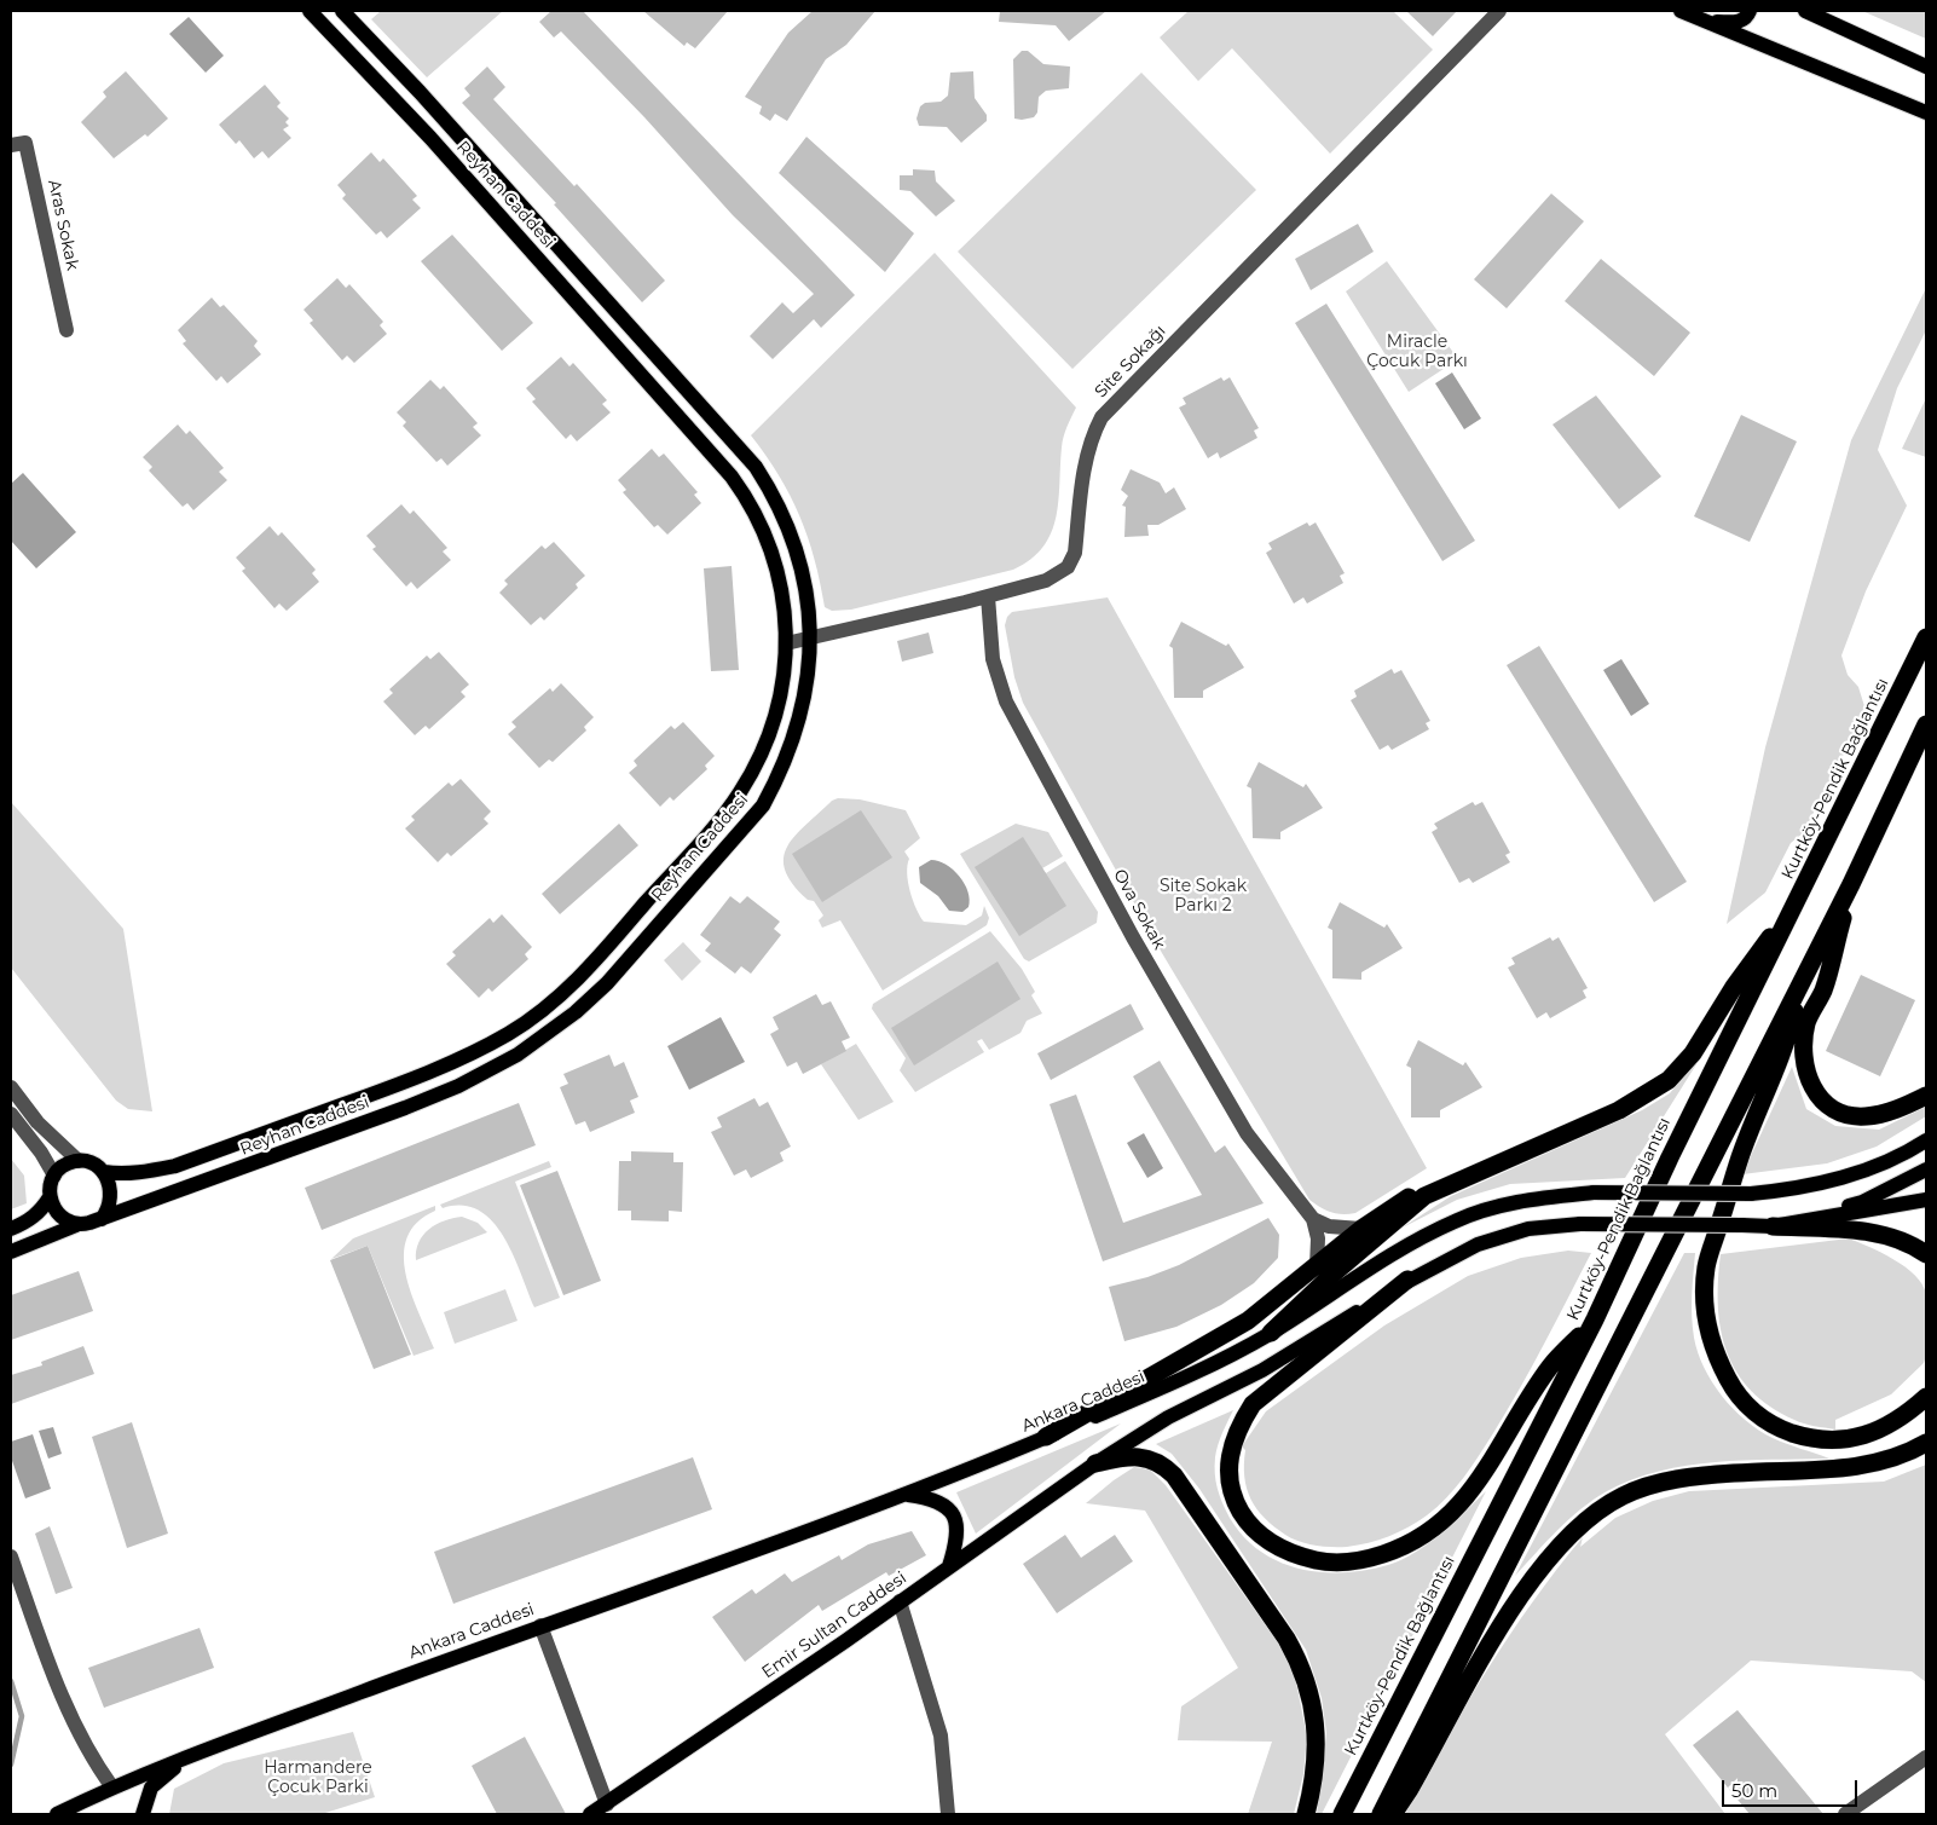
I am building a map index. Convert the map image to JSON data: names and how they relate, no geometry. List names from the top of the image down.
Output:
{
  "streets": {
    "highway": ["Kurtköy-Pendik Bağlantısı"],
    "main road": ["Reyhan Caddesi", "Ankara Caddesi", "Emir Sultan Caddesi"],
    "street": ["Aras Sokak", "Site Sokağı", "Ova Sokak"]
  },
  "crossings": [
    ["Reyhan Caddesi", "Site Sokağı"],
    ["Site Sokağı", "Ova Sokak"],
    ["Ankara Caddesi", "Emir Sultan Caddesi"]
  ],
  "parks": ["Miracle Çocuk Parkı", "Site Sokak Parkı 2", "Harmandere Çocuk Parki"],
  "scale_bar": "50 m"
}
